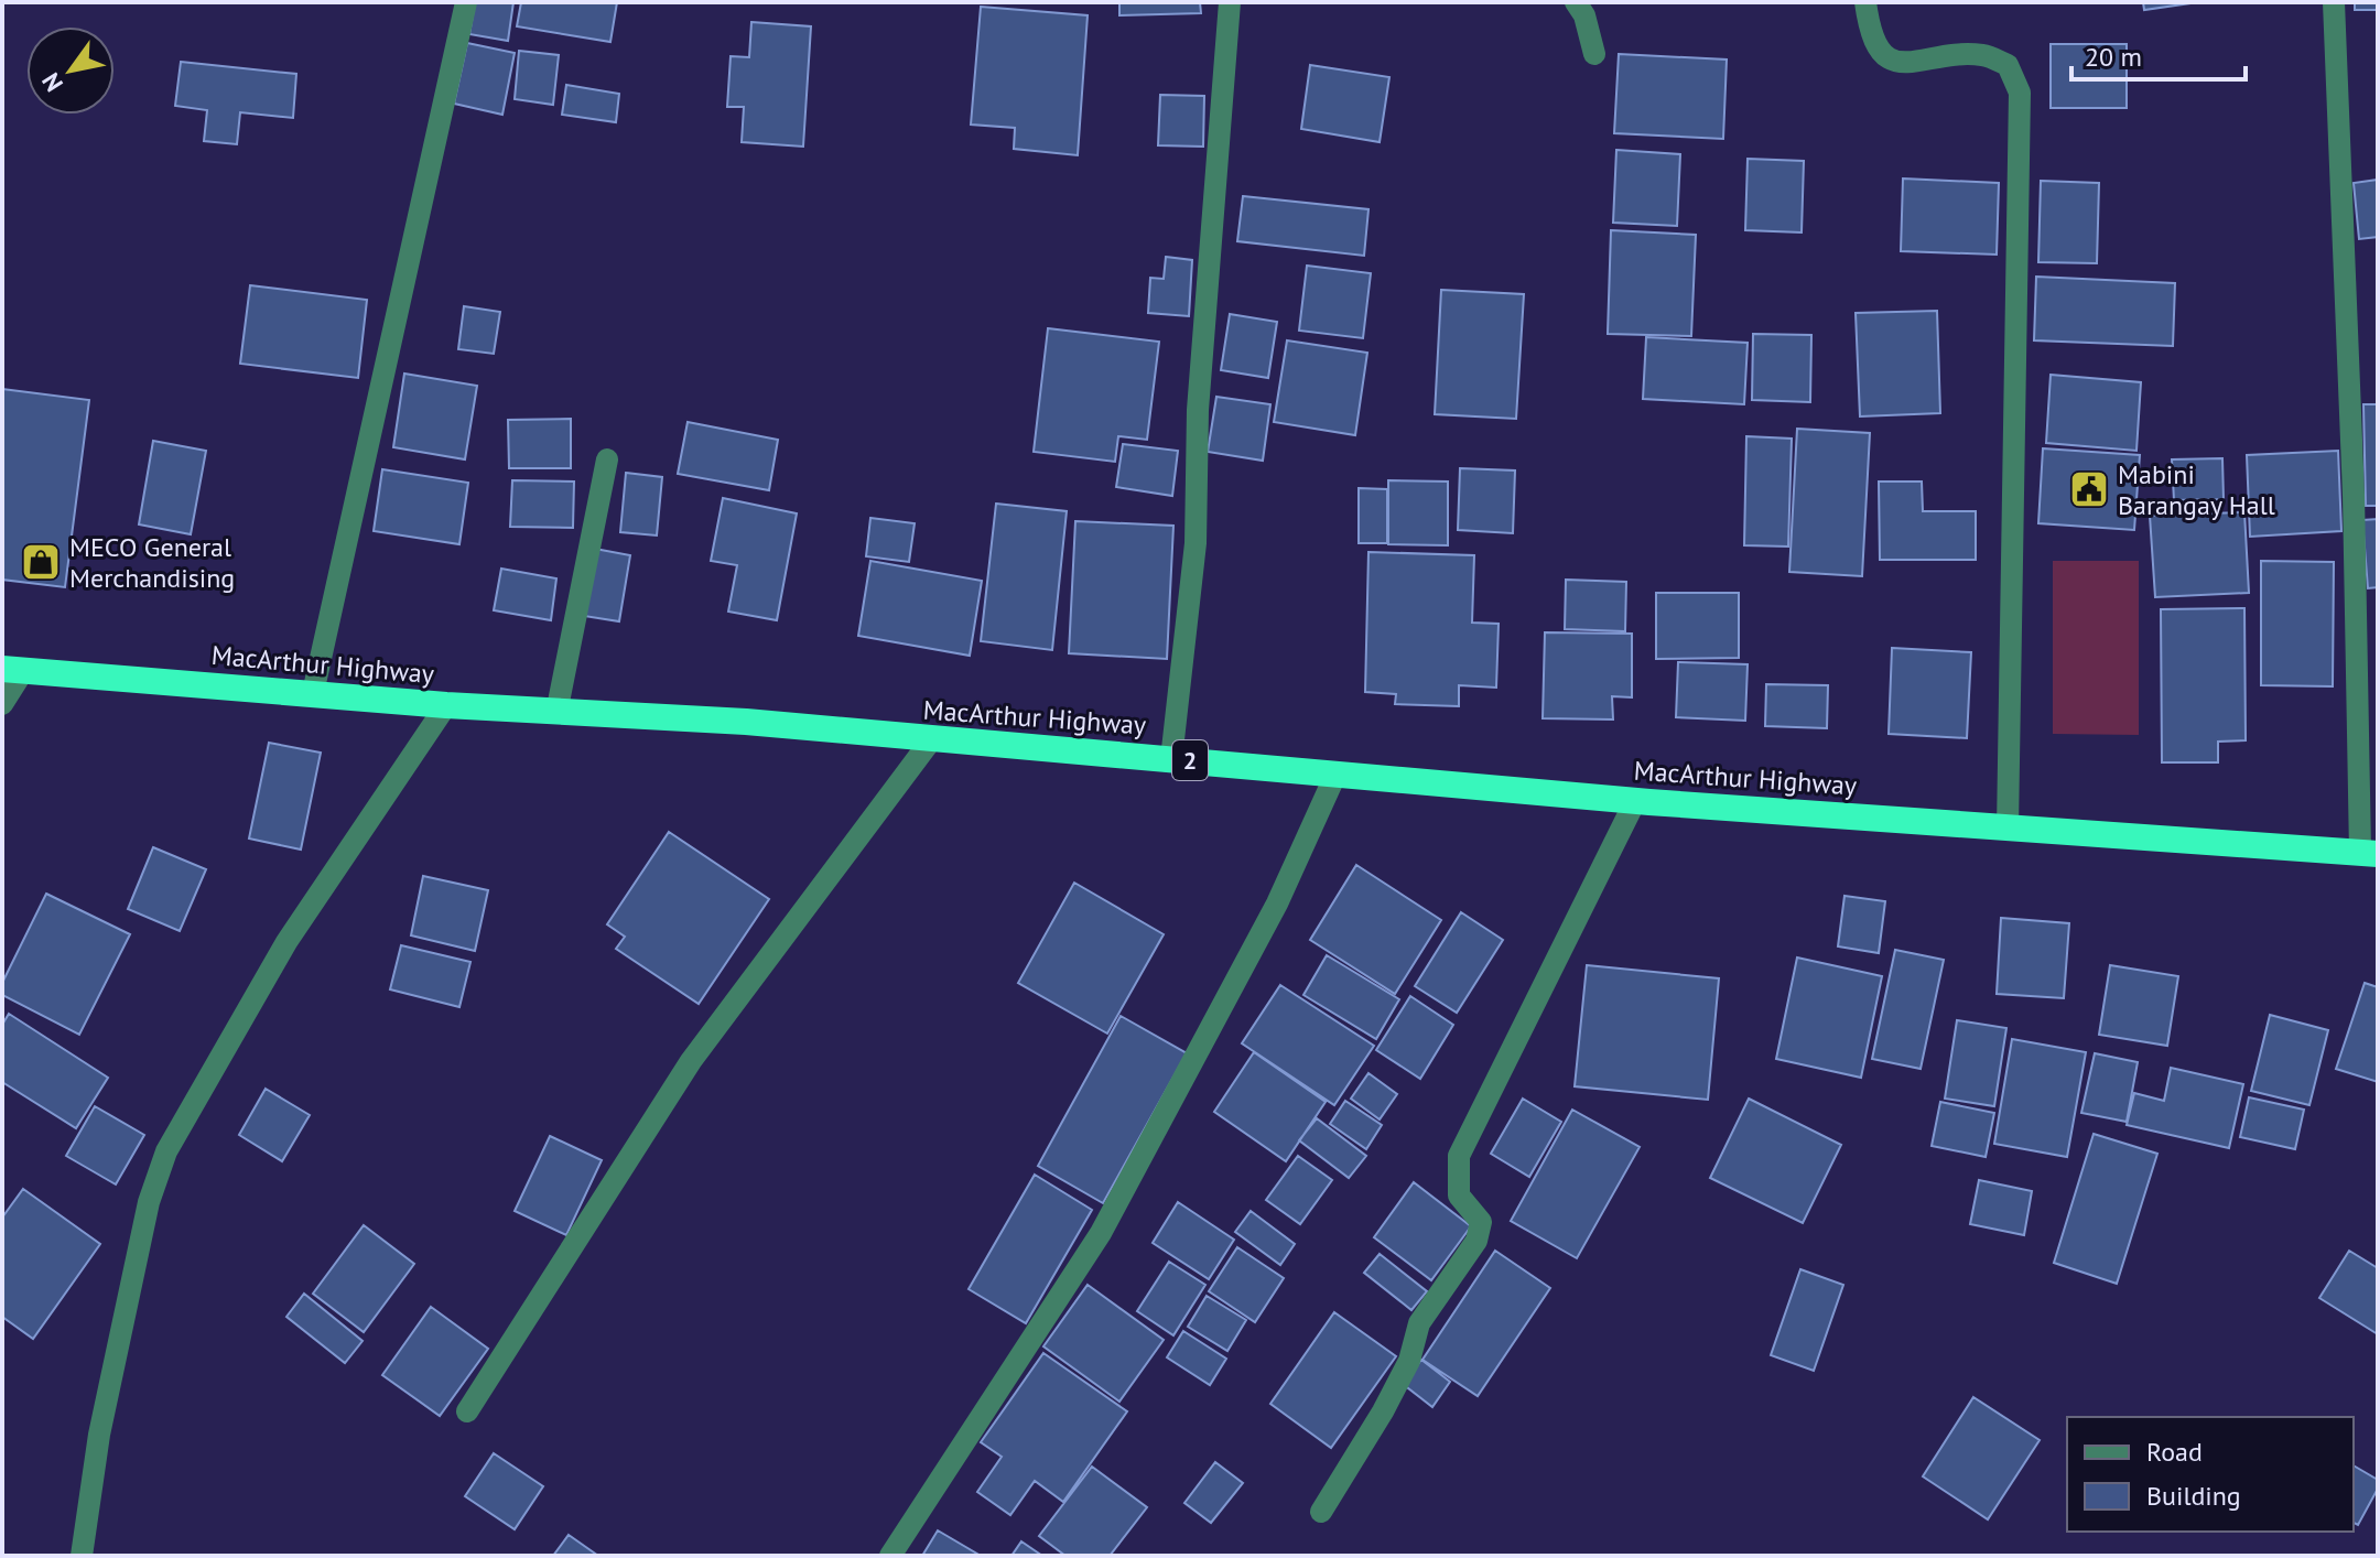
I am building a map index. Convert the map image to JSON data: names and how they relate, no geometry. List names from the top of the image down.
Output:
{
  "streets": {
    "highway": ["MacArthur Highway", "2"]
  },
  "places": {
    "public building": ["Mabini Barangay Hall"],
    "shop": ["MECO General Merchandising"]
  },
  "legend": ["Road", "Building"],
  "scale_bar": "20 m",
  "north": "bottom left"
}
